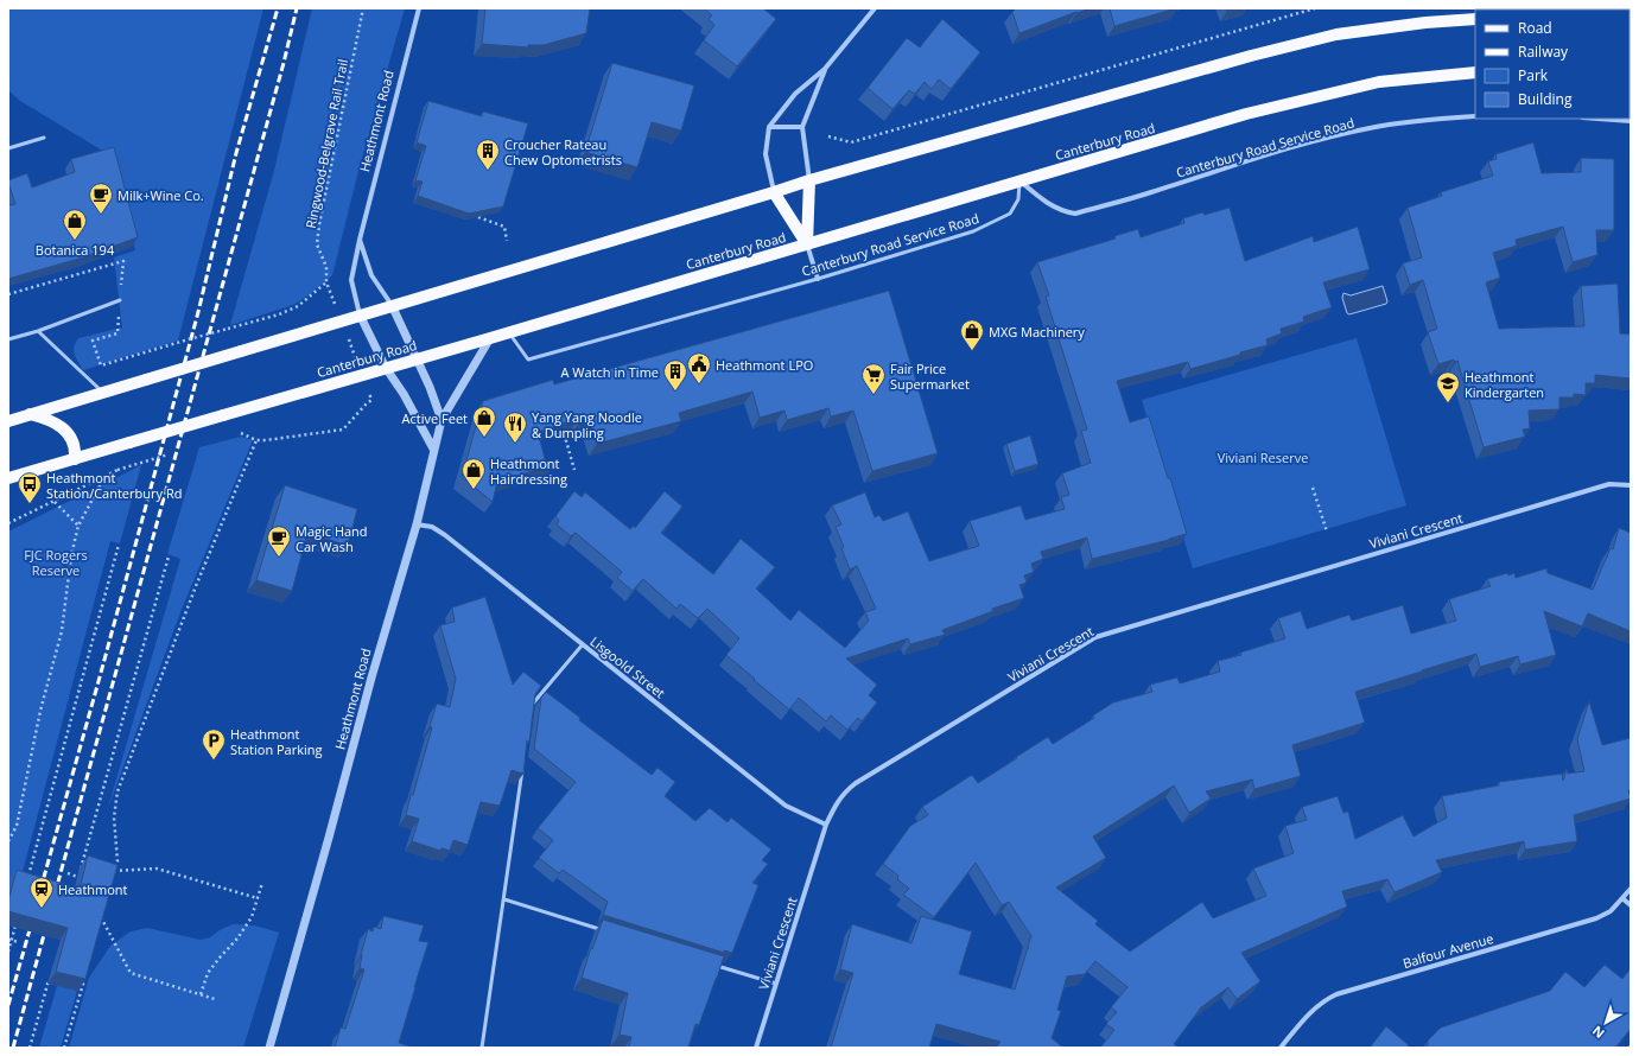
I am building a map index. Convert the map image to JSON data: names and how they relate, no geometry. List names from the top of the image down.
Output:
{
  "streets": {
    "main road": ["Canterbury Road"],
    "street": [
      "Heathmont Road",
      "Canterbury Road Service Road",
      "Viviani Crescent",
      "Lisgoold Street",
      "Balfour Avenue"
    ],
    "path": ["Ringwood-Belgrave Rail Trail"]
  },
  "crossings": [
    ["Heathmont Road", "Canterbury Road"],
    ["Heathmont Road", "Lisgoold Street"],
    ["Canterbury Road", "Canterbury Road Service Road"],
    ["Viviani Crescent", "Lisgoold Street"]
  ],
  "parks": ["Viviani Reserve", "FJC Rogers Reserve"],
  "places": {
    "building": ["Croucher Rateau Chew Optometrists", "A Watch in Time"],
    "cafe": ["Milk+Wine Co.", "Magic Hand Car Wash"],
    "shop": [
      "Botanica 194",
      "MXG Machinery",
      "Active Feet",
      "Heathmont Hairdressing"
    ],
    "public building": ["Heathmont LPO"],
    "supermarket": ["Fair Price Supermarket"],
    "school or university": ["Heathmont Kindergarten"],
    "restaurant": ["Yang Yang Noodle & Dumpling"],
    "bus stop": ["Heathmont Station/Canterbury Rd"],
    "parking": ["Heathmont Station Parking"],
    "station": ["Heathmont"]
  },
  "legend": [
    "Road",
    "Railway",
    "Park",
    "Building"
  ],
  "north": "bottom left"
}
